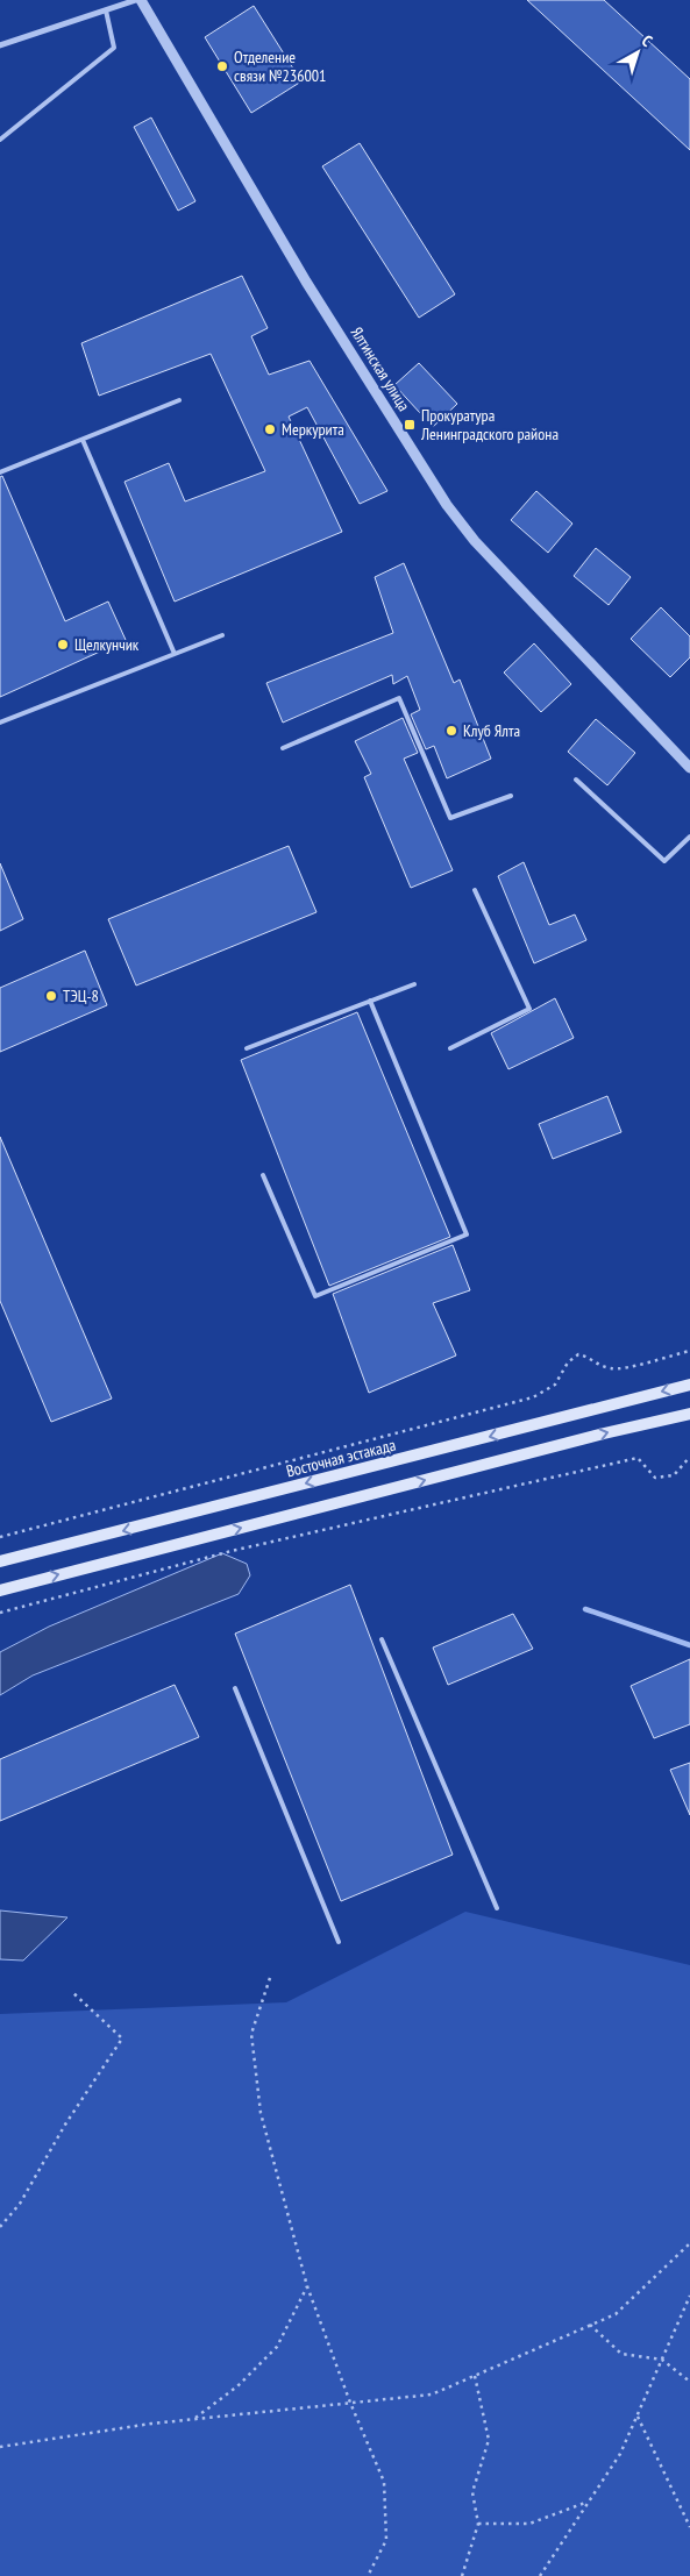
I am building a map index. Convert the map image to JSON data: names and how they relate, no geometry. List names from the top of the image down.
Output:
{
  "streets": {
    "main road": ["Восточная эстакада"],
    "street": ["Ялтинская улица"]
  },
  "places": {
    "other": [
      "Отделение связи №236001",
      "Меркурита",
      "Щелкунчик",
      "Клуб Ялта",
      "ТЭЦ-8"
    ],
    "transit": ["Прокуратура Ленинградского района"]
  },
  "north": "top right"
}
